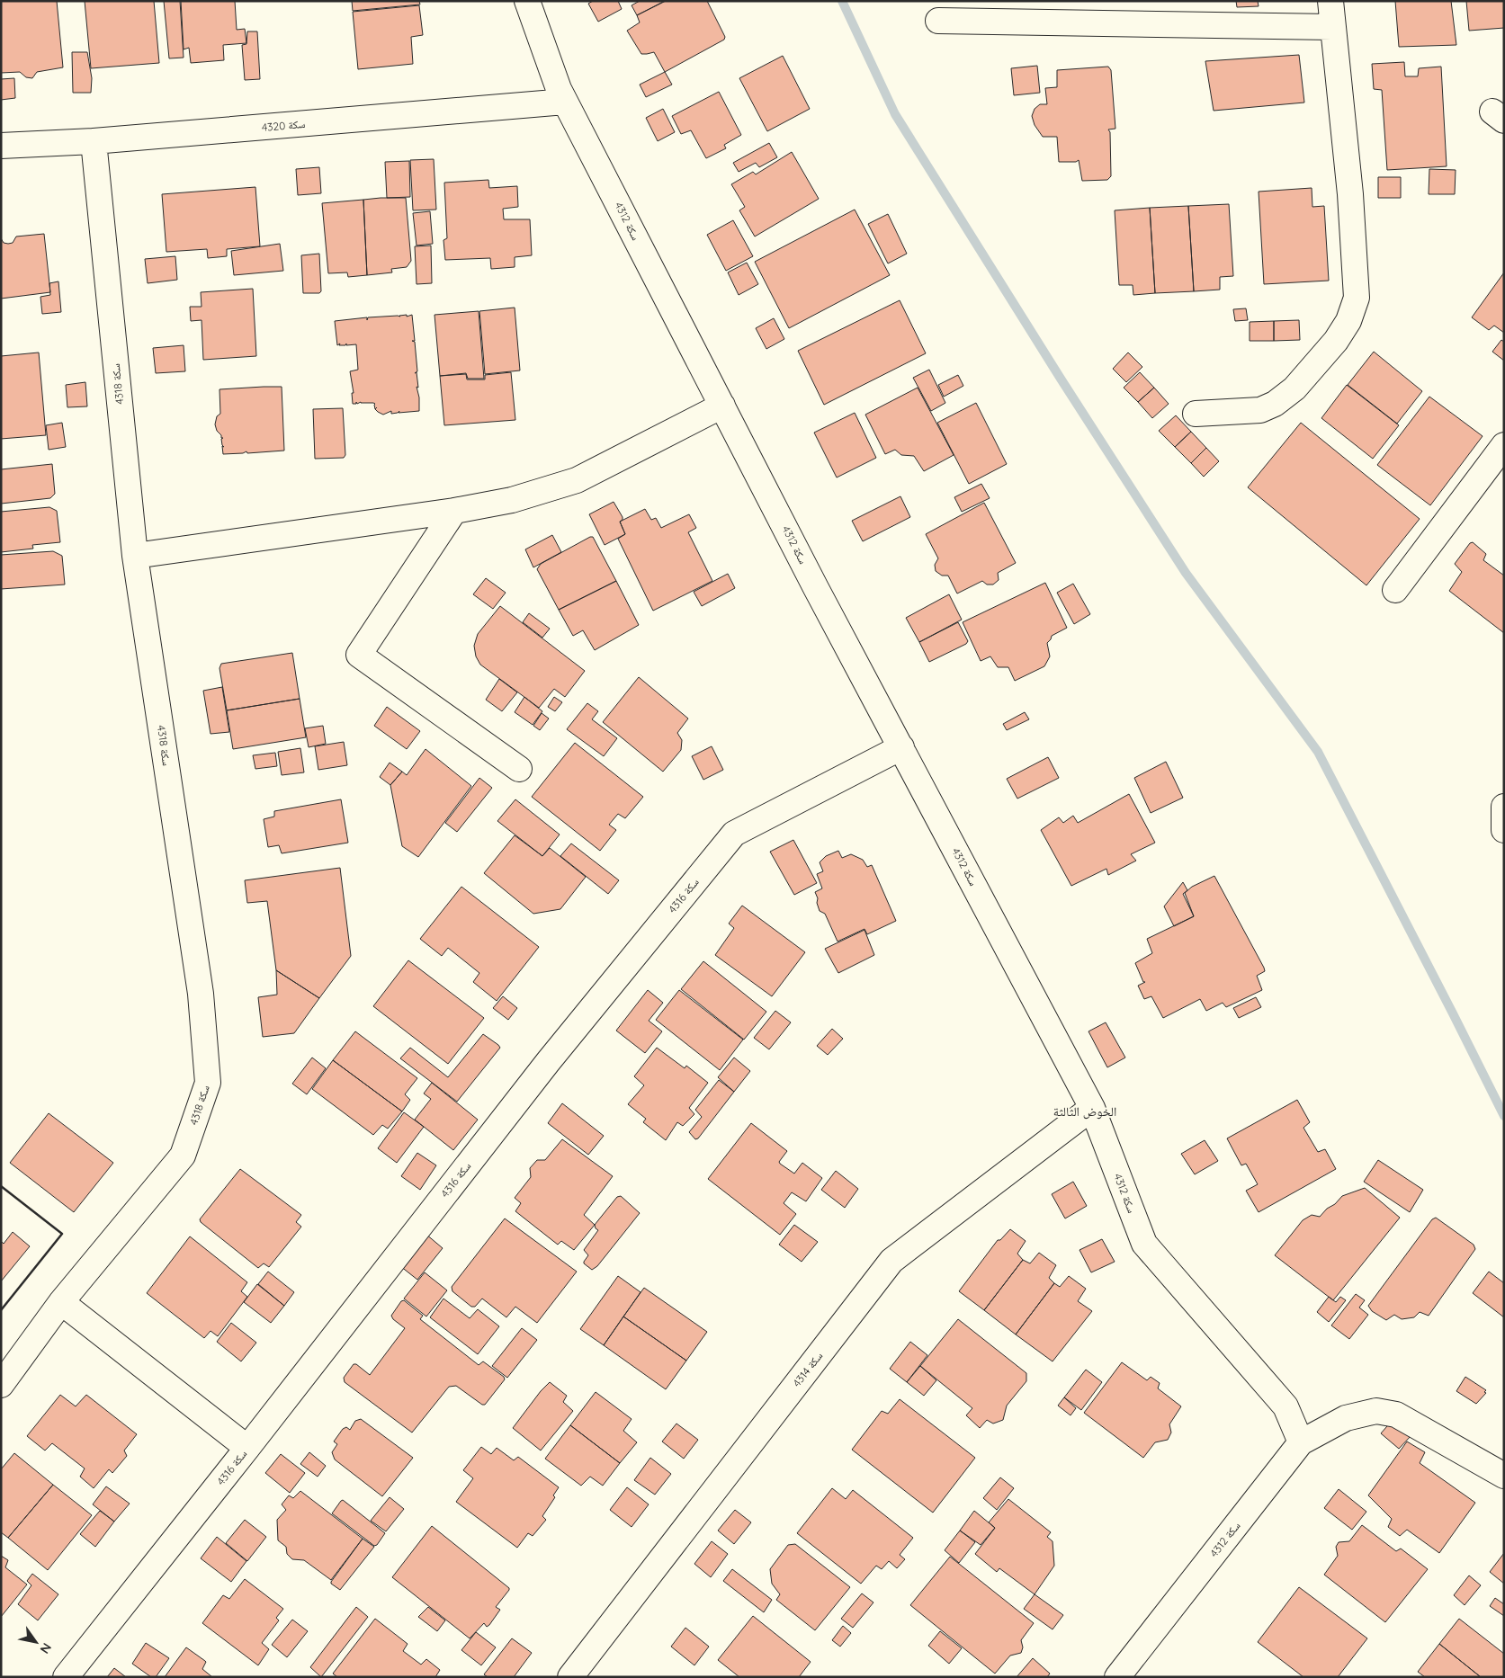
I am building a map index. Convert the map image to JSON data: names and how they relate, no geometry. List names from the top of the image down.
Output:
{
  "streets": {
    "street": [
      "سكة 4320",
      "سكة 4312",
      "سكة 4318",
      "سكة 4316",
      "سكة 4314"
    ]
  },
  "crossings": [
    ["سكة 4320", "سكة 4312"],
    ["سكة 4320", "سكة 4318"],
    ["سكة 4312", "سكة 4316"],
    ["سكة 4312", "سكة 4314"]
  ],
  "districts": ["الخوض الثالثة"],
  "north": "bottom right"
}
